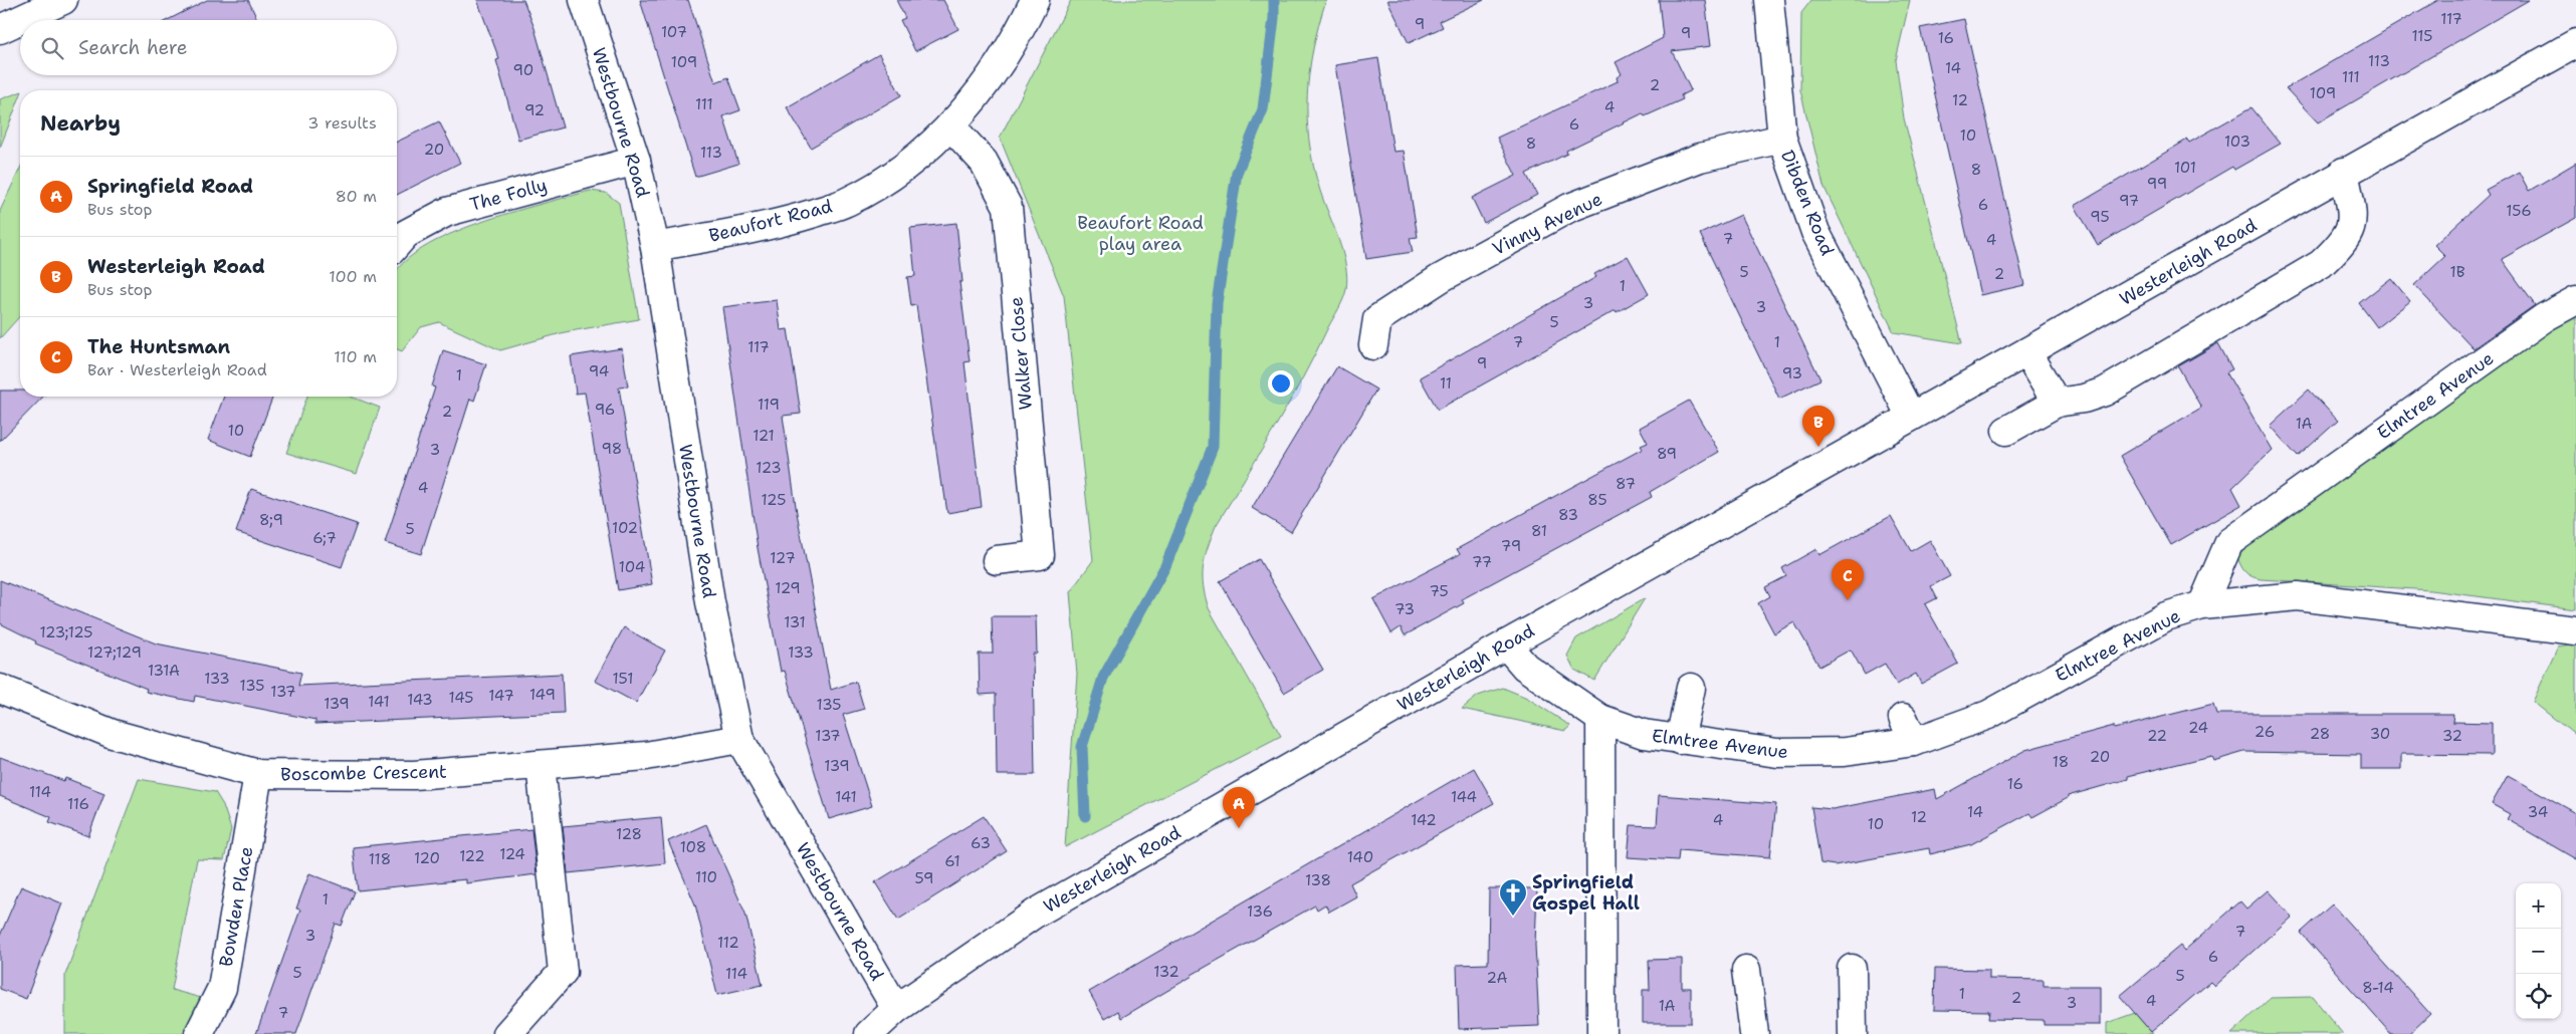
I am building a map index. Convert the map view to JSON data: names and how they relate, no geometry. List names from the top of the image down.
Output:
{
  "streets": {
    "street": [
      "Westbourne Road",
      "The Folly",
      "Dibden Road",
      "Beaufort Road",
      "Vinny Avenue",
      "Westerleigh Road",
      "Walker Close",
      "Elmtree Avenue",
      "Boscombe Crescent",
      "Bowden Place"
    ]
  },
  "crossings": [
    ["Westbourne Road", "The Folly"],
    ["Westbourne Road", "Beaufort Road"],
    ["Westbourne Road", "Westerleigh Road"],
    ["Westbourne Road", "Boscombe Crescent"],
    ["Dibden Road", "Vinny Avenue"],
    ["Dibden Road", "Westerleigh Road"],
    ["Beaufort Road", "Walker Close"],
    ["Westerleigh Road", "Elmtree Avenue"],
    ["Boscombe Crescent", "Bowden Place"]
  ],
  "parks": ["Beaufort Road play area"],
  "places": {
    "church": ["Springfield Gospel Hall"]
  },
  "house_numbers": [
    "117",
    "9",
    "107",
    "9",
    "115",
    "16",
    "113",
    "109",
    "14",
    "90",
    "111",
    "2",
    "109",
    "12",
    "111",
    "4",
    "92",
    "6",
    "10",
    "103",
    "8",
    "20",
    "113",
    "101",
    "8",
    "99",
    "97",
    "6",
    "156",
    "95",
    "7",
    "4",
    "5",
    "1B",
    "2",
    "1",
    "3",
    "3",
    "5",
    "7",
    "1",
    "117",
    "9",
    "94",
    "93",
    "1",
    "11",
    "119",
    "96",
    "2",
    "1A",
    "10",
    "121",
    "98",
    "3",
    "89",
    "123",
    "87",
    "4",
    "125",
    "85",
    "83",
    "8;9",
    "102",
    "5",
    "81",
    "6;7",
    "79",
    "127",
    "77",
    "104",
    "129",
    "75",
    "73",
    "131",
    "123;125",
    "127;129",
    "133",
    "131A",
    "133",
    "151",
    "135",
    "137",
    "149",
    "147",
    "145",
    "143",
    "141",
    "139",
    "135",
    "24",
    "26",
    "28",
    "30",
    "137",
    "22",
    "32",
    "20",
    "18",
    "139",
    "16",
    "114",
    "141",
    "144",
    "116",
    "14",
    "34",
    "12",
    "142",
    "4",
    "10",
    "128",
    "63",
    "108",
    "124",
    "122",
    "140",
    "120",
    "118",
    "61",
    "110",
    "59",
    "138",
    "1",
    "136",
    "7",
    "3",
    "112",
    "6",
    "132",
    "5",
    "114",
    "5",
    "2A",
    "8-14",
    "1",
    "2",
    "4",
    "3",
    "1A",
    "7"
  ],
  "page": {
    "search": "Search here",
    "heading": ["Nearby", "3 results"],
    "list": [
      {
        "mark": "A",
        "name": "Springfield Road",
        "note": "Bus stop",
        "value": "80 m"
      },
      {
        "mark": "B",
        "name": "Westerleigh Road",
        "note": "Bus stop",
        "value": "100 m"
      },
      {
        "mark": "C",
        "name": "The Huntsman",
        "note": "Bar · Westerleigh Road",
        "value": "110 m"
      }
    ],
    "pins": ["B", "C", "A"],
    "map_buttons": ["+", "−"]
  }
}
